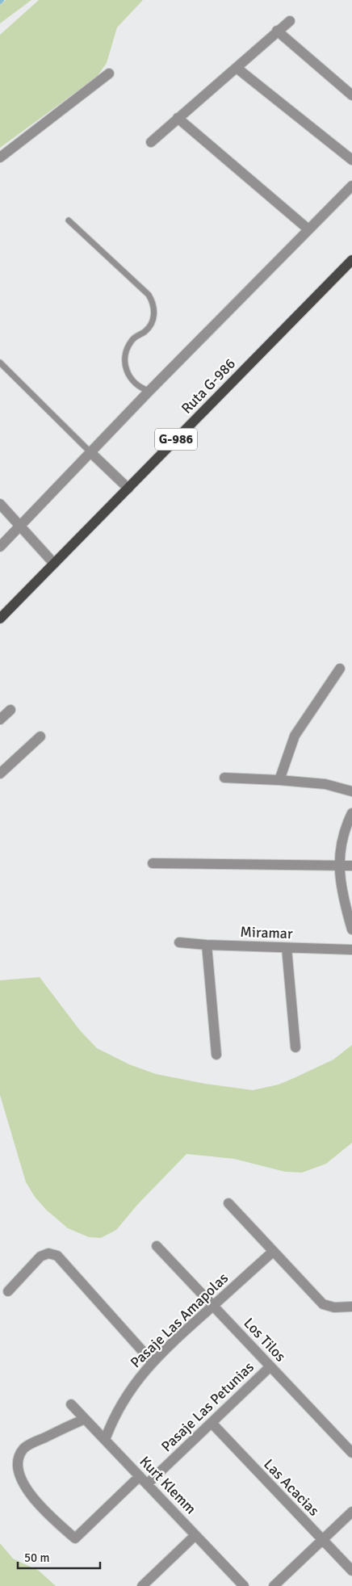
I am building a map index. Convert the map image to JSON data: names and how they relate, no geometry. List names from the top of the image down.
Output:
{
  "streets": {
    "main road": ["Ruta G-986", "G-986"],
    "street": [
      "Miramar",
      "Pasaje Las Amapolas",
      "Los Tilos",
      "Pasaje Las Petunias",
      "Kurt Klemm",
      "Las Acacias"
    ]
  },
  "crossings": [
    ["Pasaje Las Amapolas", "Los Tilos"],
    ["Pasaje Las Amapolas", "Kurt Klemm"],
    ["Los Tilos", "Pasaje Las Petunias"],
    ["Pasaje Las Petunias", "Kurt Klemm"],
    ["Pasaje Las Petunias", "Las Acacias"]
  ],
  "scale_bar": "50 m"
}
